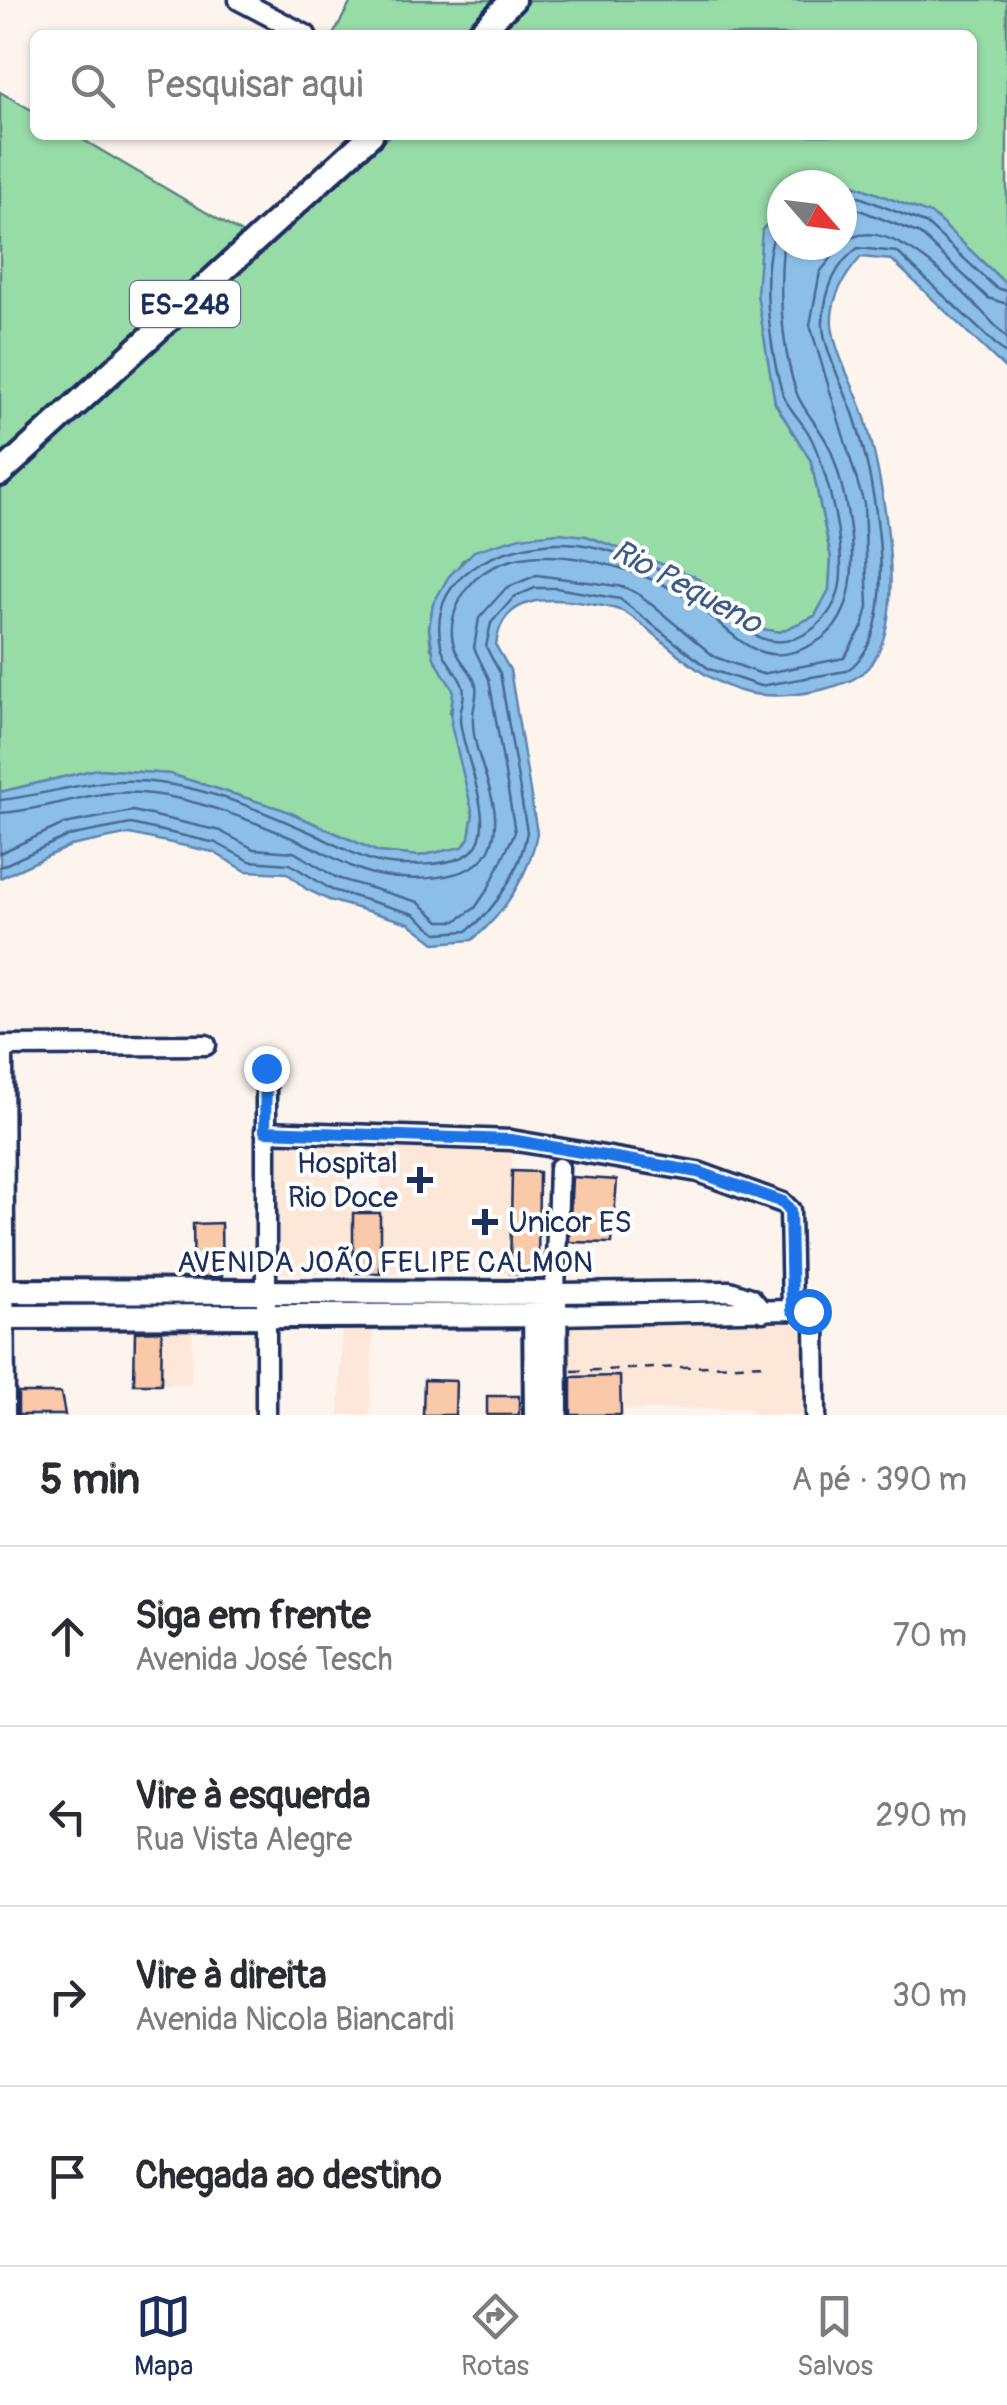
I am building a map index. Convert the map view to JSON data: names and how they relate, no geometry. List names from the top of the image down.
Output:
{
  "streets": {
    "main road": ["ES-248", "AVENIDA JOÃO FELIPE CALMON"]
  },
  "water": ["Rio Pequeno"],
  "places": {
    "health": ["Hospital Rio Doce", "Unicor ES"]
  },
  "north": "bottom right",
  "page": {
    "search": "Pesquisar aqui",
    "heading": ["5 min", "A pé · 390 m"],
    "list": [
      ["Siga em frente", "Avenida José Tesch", "70 m"],
      ["Vire à esquerda", "Rua Vista Alegre", "290 m"],
      ["Vire à direita", "Avenida Nicola Biancardi", "30 m"],
      "Chegada ao destino"
    ],
    "nav": ["Mapa", "Rotas", "Salvos"]
  }
}
